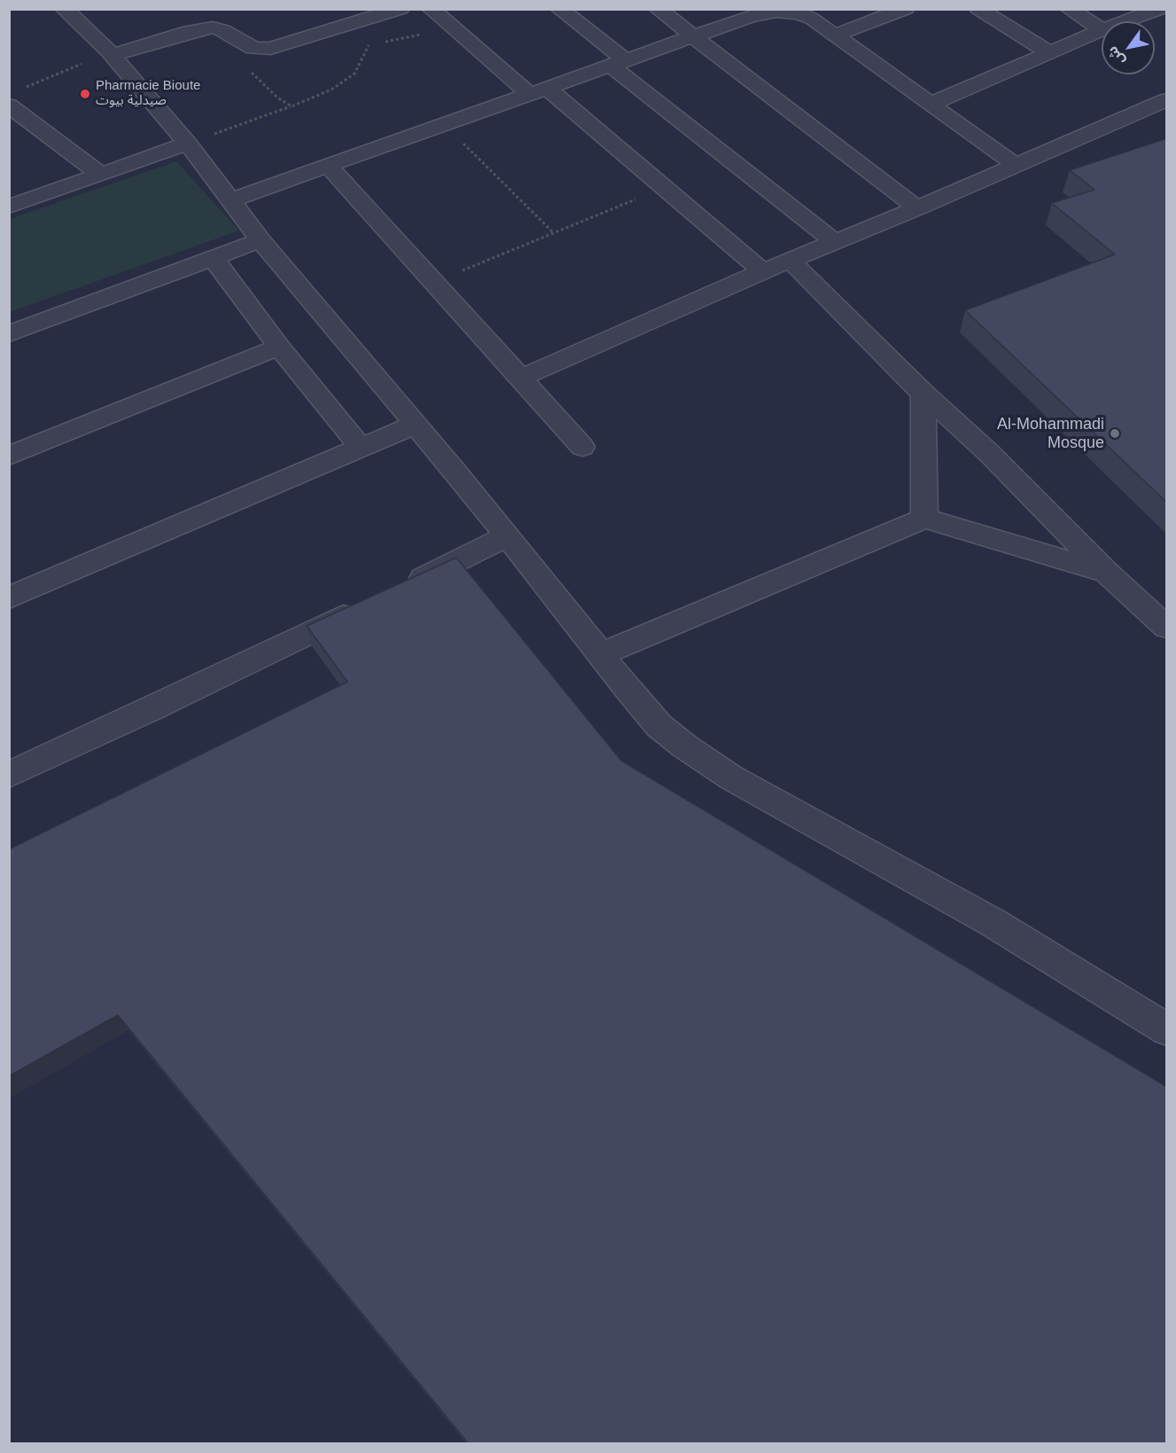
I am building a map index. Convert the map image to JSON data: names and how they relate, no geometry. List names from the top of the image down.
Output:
{
  "places": ["Pharmacie Bioute صيدلية بيوت", "Al-Mohammadi Mosque"],
  "north": "bottom left"
}
